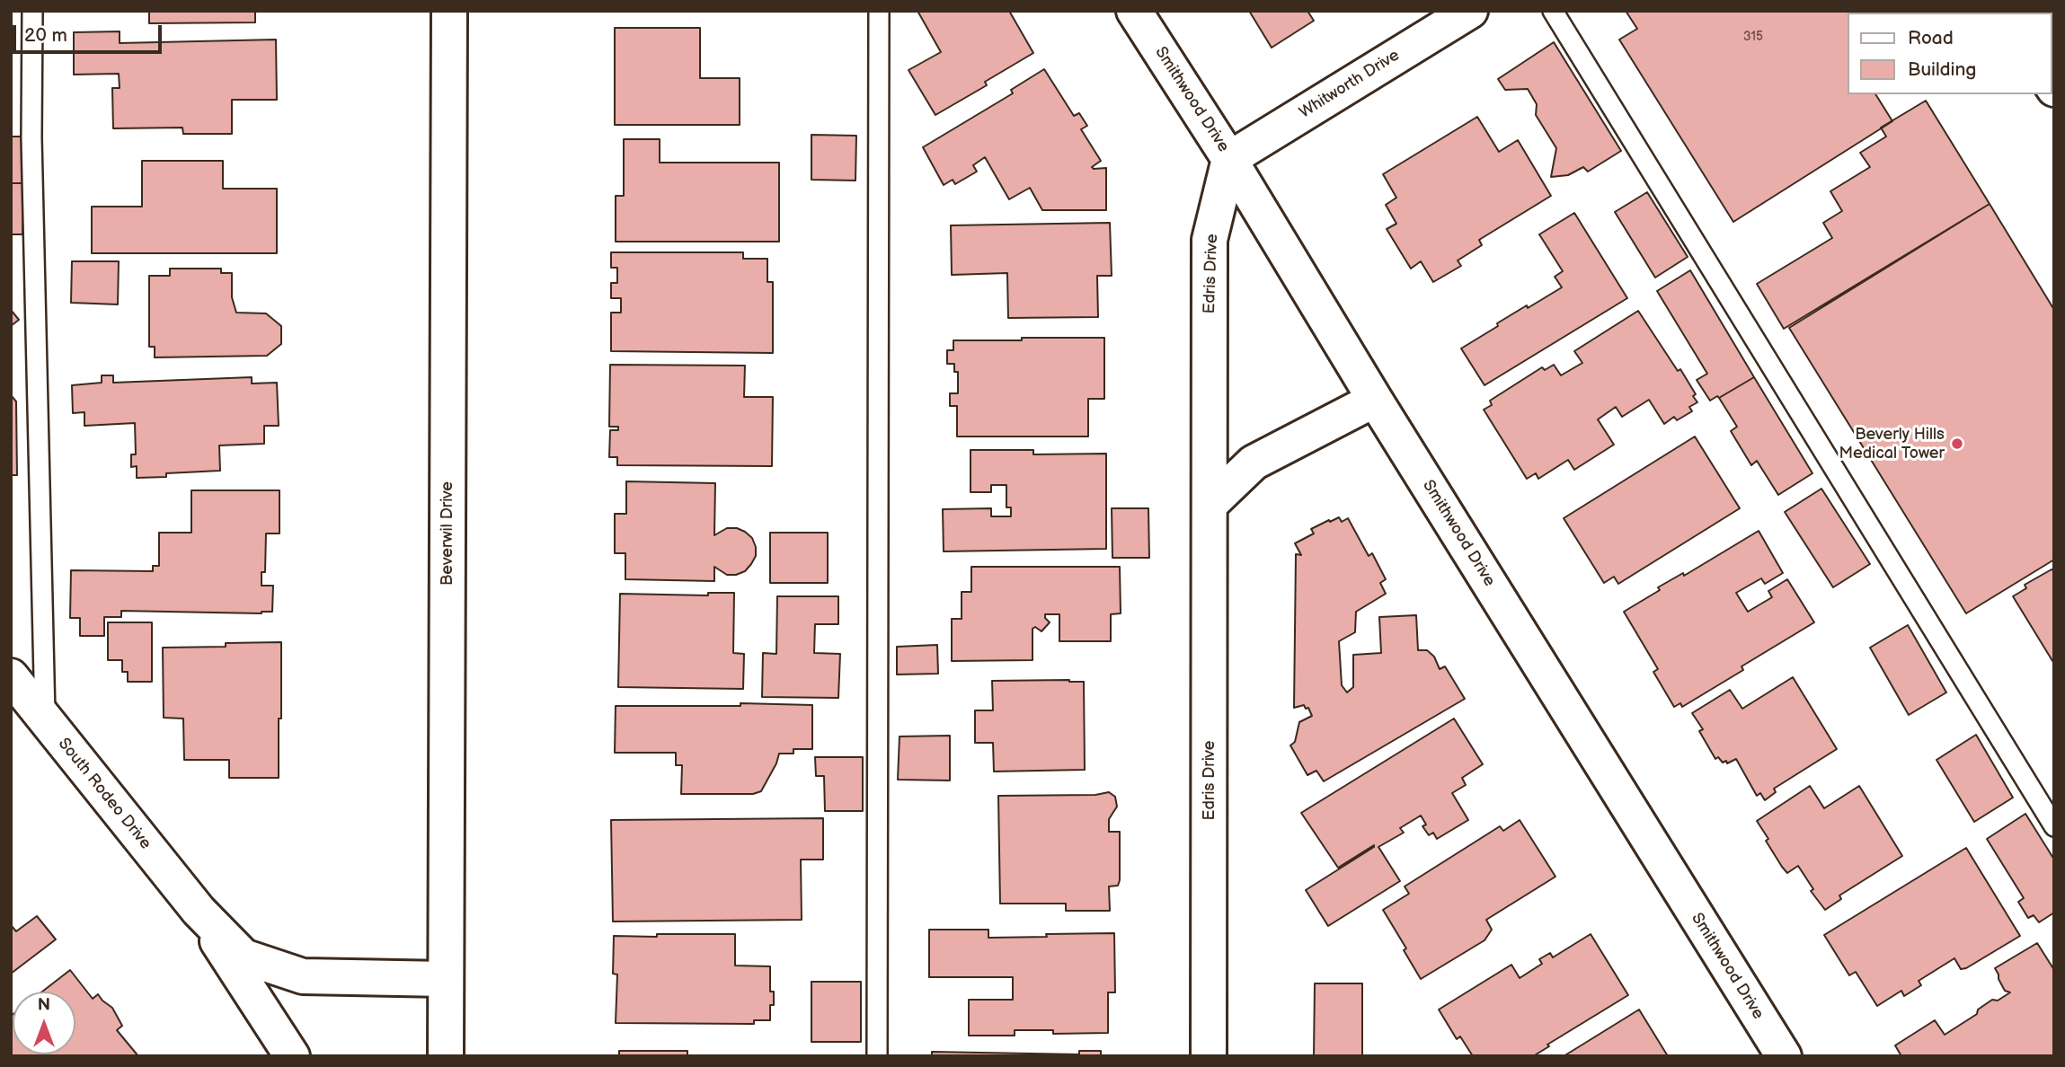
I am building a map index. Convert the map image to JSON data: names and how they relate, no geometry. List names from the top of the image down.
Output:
{
  "streets": {
    "street": [
      "Whitworth Drive",
      "Smithwood Drive",
      "Edris Drive",
      "Beverwil Drive",
      "South Rodeo Drive"
    ]
  },
  "crossings": [
    ["Whitworth Drive", "Smithwood Drive"],
    ["Whitworth Drive", "Edris Drive"],
    ["Smithwood Drive", "Edris Drive"],
    ["Beverwil Drive", "South Rodeo Drive"]
  ],
  "places": ["Beverly Hills Medical Tower"],
  "house_numbers": ["315"],
  "legend": ["Road", "Building"],
  "scale_bar": "20 m",
  "north": "top"
}
